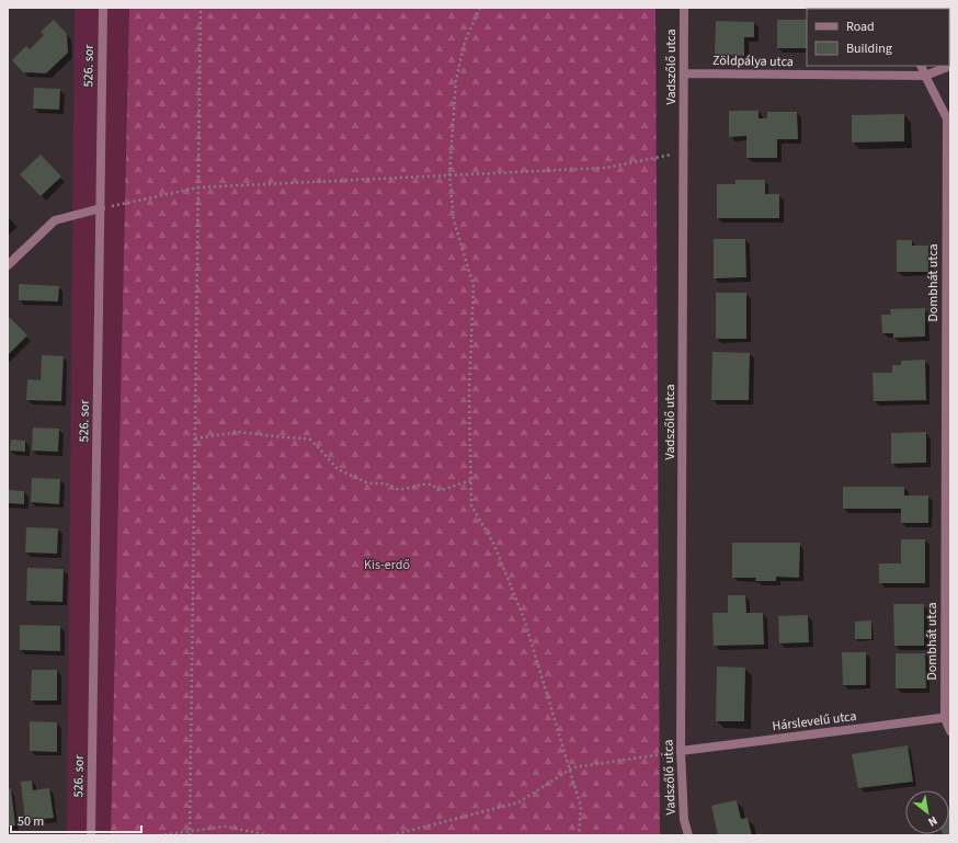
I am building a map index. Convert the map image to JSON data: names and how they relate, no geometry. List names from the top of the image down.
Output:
{
  "streets": {
    "street": [
      "Zöldpálya utca",
      "526. sor",
      "Vadszőlő utca",
      "Dombhát utca",
      "Hárslevelű utca"
    ]
  },
  "crossings": [
    ["Zöldpálya utca", "Vadszőlő utca"],
    ["Vadszőlő utca", "Hárslevelű utca"],
    ["Dombhát utca", "Hárslevelű utca"]
  ],
  "parks": ["Kis-erdő"],
  "legend": ["Road", "Building"],
  "scale_bar": "50 m",
  "north": "bottom right"
}
